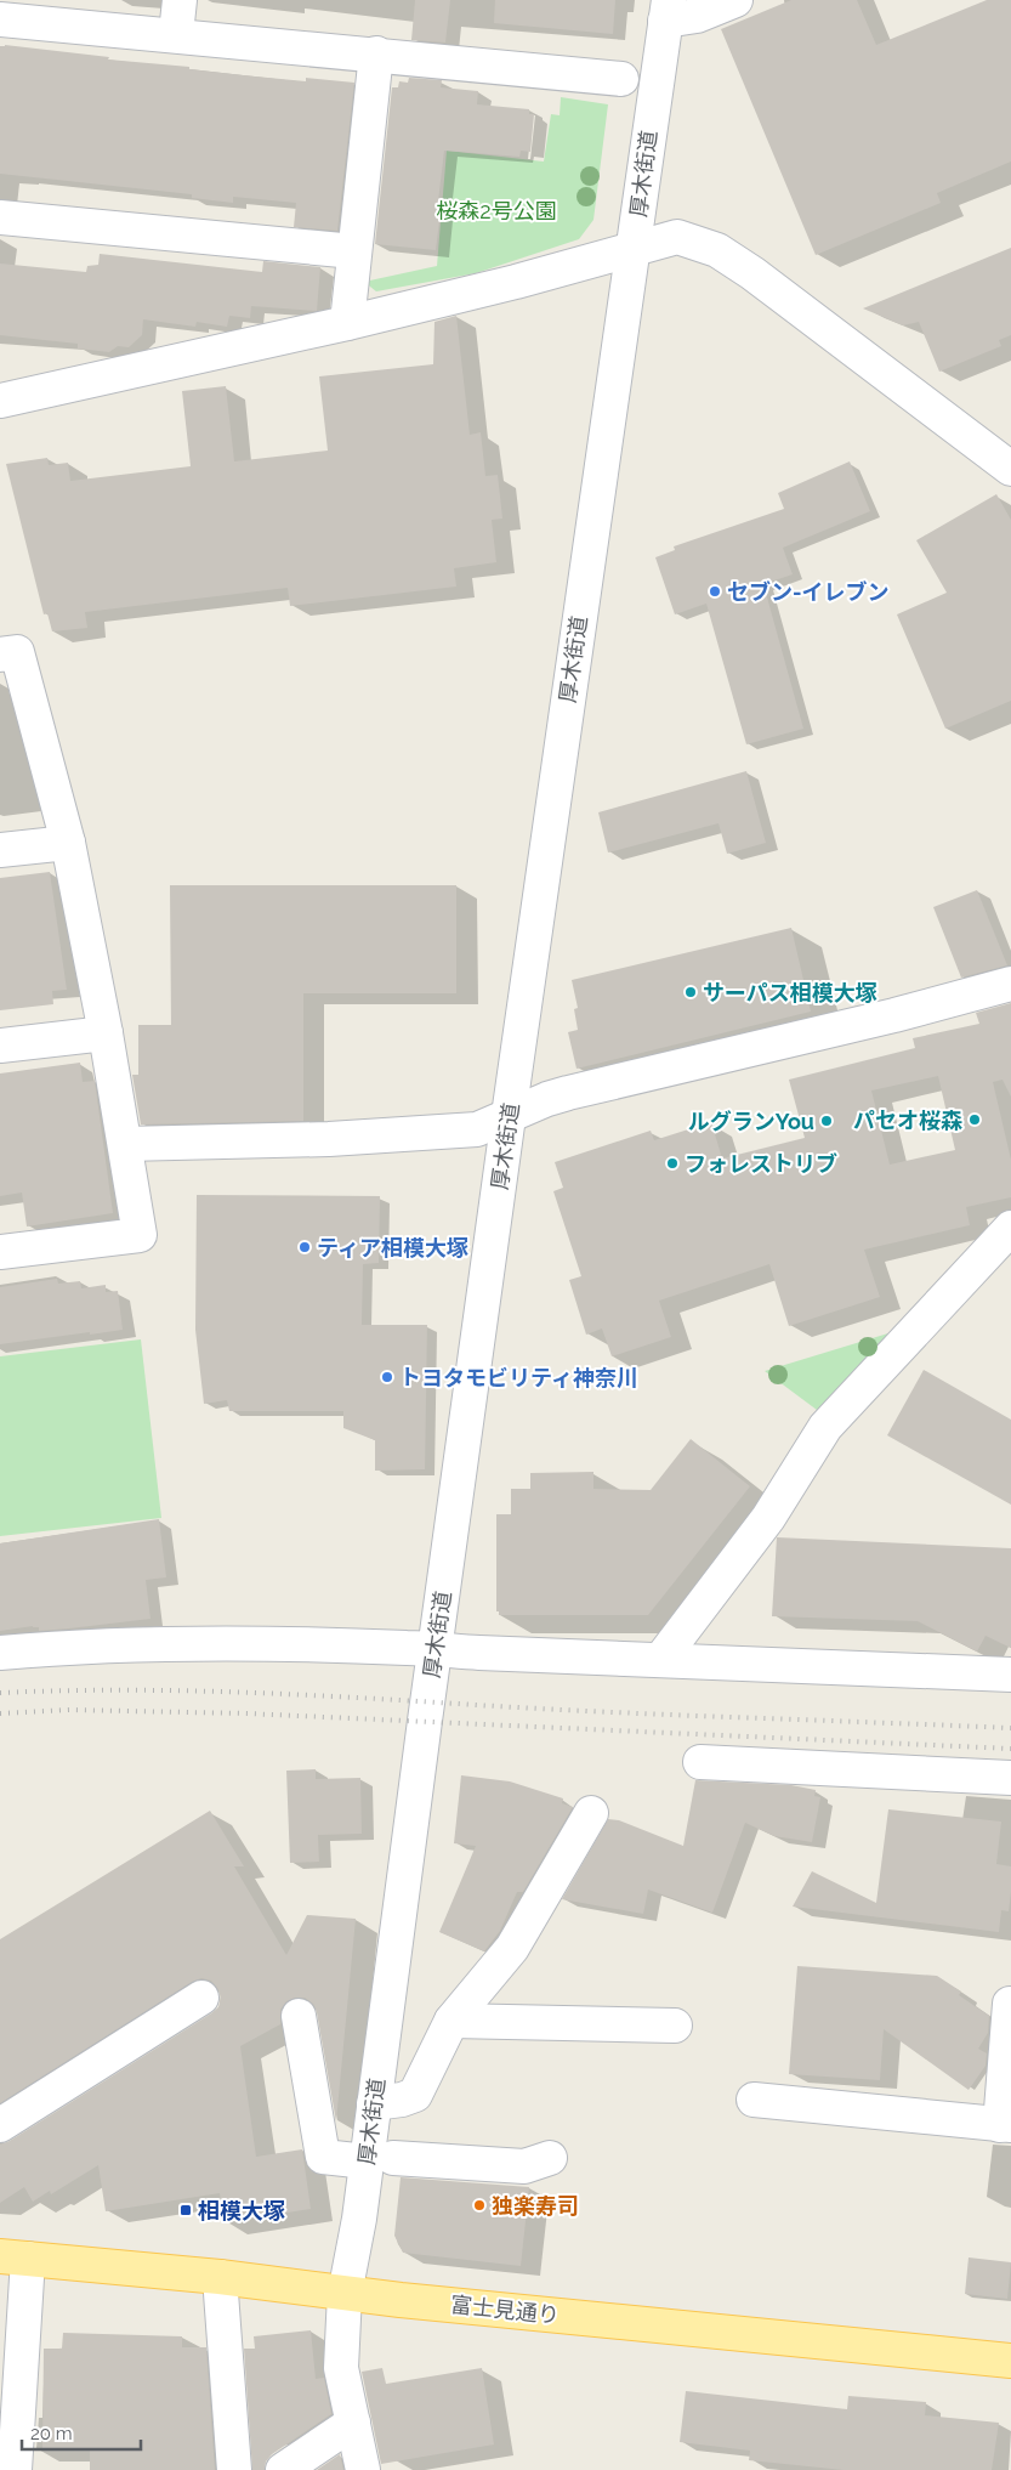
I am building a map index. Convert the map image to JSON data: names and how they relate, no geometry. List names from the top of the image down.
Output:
{
  "streets": {
    "main road": ["富士見通り"],
    "street": ["厚木街道"]
  },
  "crossings": [
    ["厚木街道", "富士見通り"]
  ],
  "parks": ["桜森2号公園"],
  "places": {
    "other": [
      "セブン-イレブン",
      "サーパス相模大塚",
      "パセオ桜森",
      "ルグランYou",
      "フォレストリブ",
      "ティア相模大塚",
      "トヨタモビリティ神奈川",
      "独楽寿司"
    ],
    "transit": ["相模大塚"]
  },
  "scale_bar": "20 m"
}
